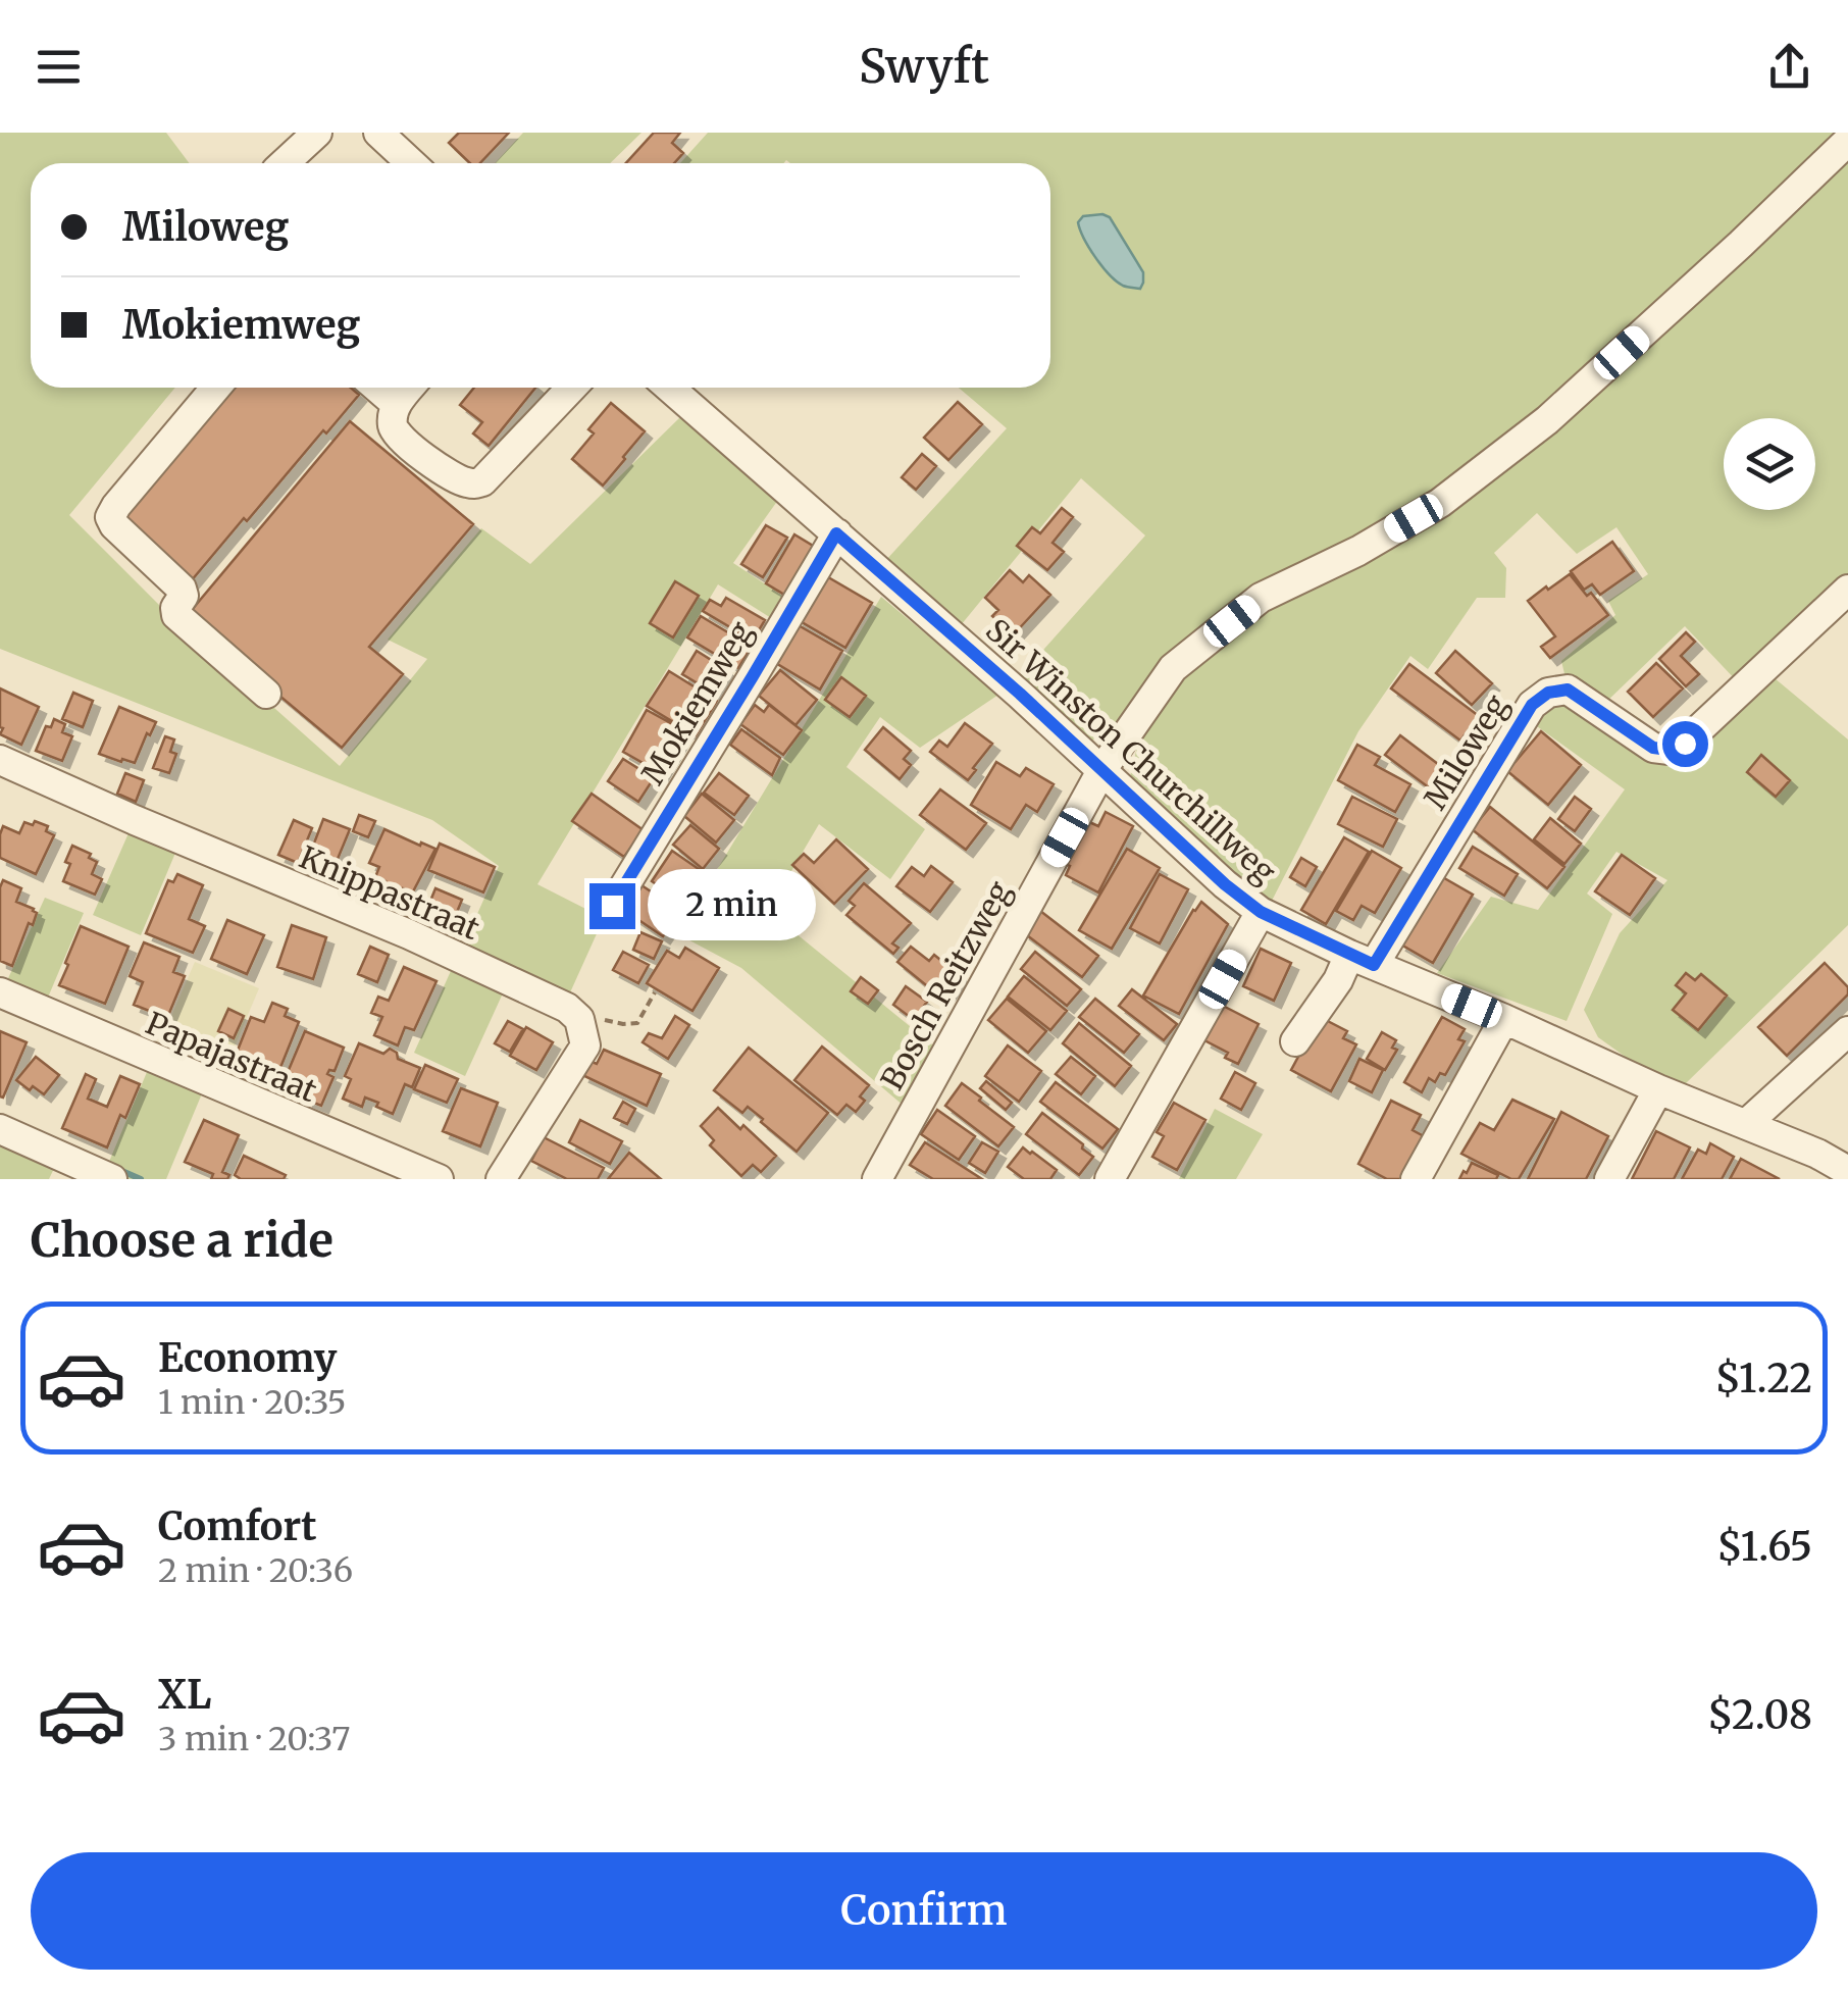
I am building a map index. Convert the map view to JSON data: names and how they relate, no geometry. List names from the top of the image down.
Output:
{
  "streets": {
    "street": [
      "Mokiemweg",
      "Sir Winston Churchillweg",
      "Miloweg",
      "Knippastraat",
      "Bosch Reitzweg",
      "Papajastraat"
    ]
  },
  "crossings": [
    ["Mokiemweg", "Sir Winston Churchillweg"],
    ["Sir Winston Churchillweg", "Miloweg"],
    ["Sir Winston Churchillweg", "Bosch Reitzweg"]
  ],
  "page": {
    "header": "Swyft",
    "banner": ["Miloweg", "Mokiemweg"],
    "bubble": "2 min",
    "heading": "Choose a ride",
    "list": [
      {
        "name": "Economy",
        "note": "1 min · 20:35",
        "value": "$1.22"
      },
      {
        "name": "Comfort",
        "note": "2 min · 20:36",
        "value": "$1.65"
      },
      {
        "name": "XL",
        "note": "3 min · 20:37",
        "value": "$2.08"
      }
    ],
    "buttons": "Confirm"
  }
}
